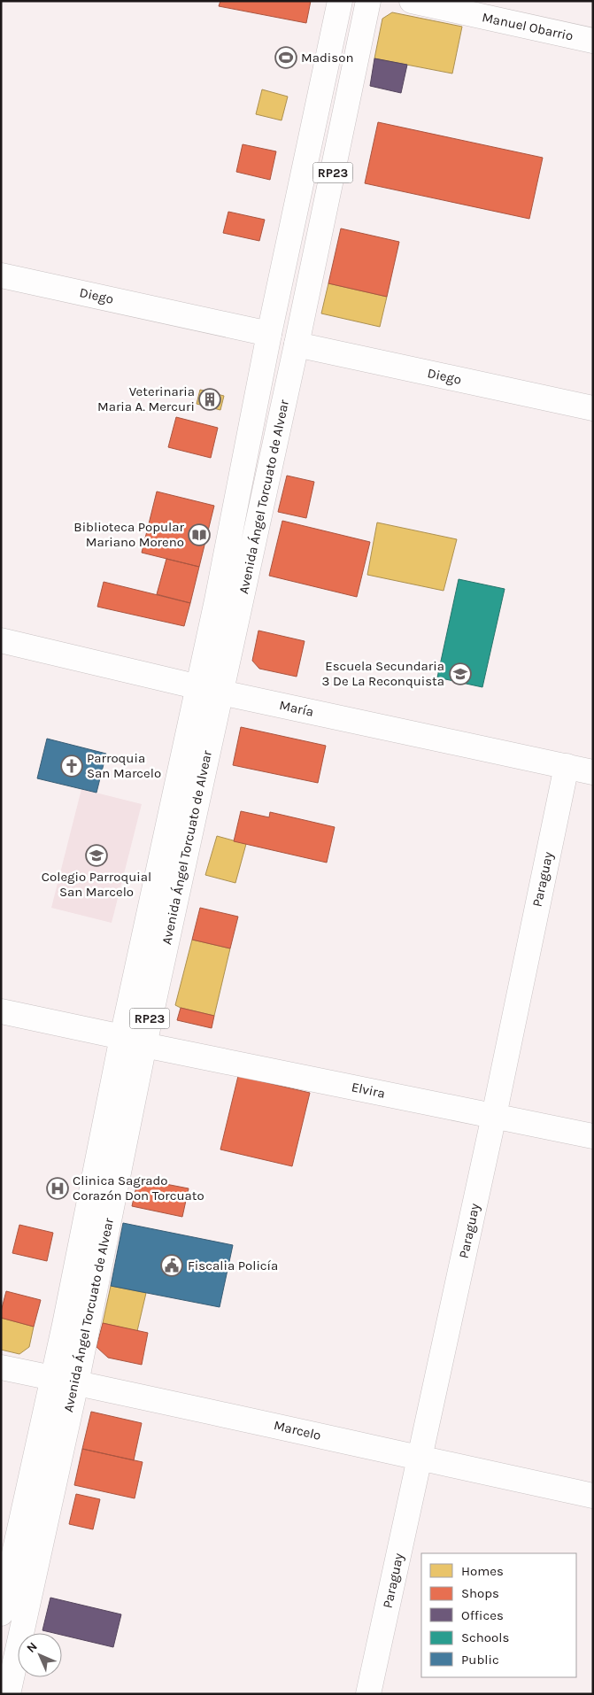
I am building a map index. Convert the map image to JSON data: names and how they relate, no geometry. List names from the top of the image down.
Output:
{
  "streets": {
    "street": [
      "Manuel Obarrio",
      "RP23",
      "Diego",
      "Avenida Ángel Torcuato de Alvear",
      "María",
      "Paraguay",
      "Elvira",
      "Marcelo"
    ]
  },
  "crossings": [
    ["Diego", "Avenida Ángel Torcuato de Alvear"],
    ["Avenida Ángel Torcuato de Alvear", "María"],
    ["Avenida Ángel Torcuato de Alvear", "Elvira"],
    ["Avenida Ángel Torcuato de Alvear", "Marcelo"],
    ["María", "Paraguay"],
    ["Paraguay", "Elvira"],
    ["Paraguay", "Marcelo"]
  ],
  "places": {
    "sports": ["Madison"],
    "building": ["Veterinaria Maria A. Mercuri"],
    "library": ["Biblioteca Popular Mariano Moreno"],
    "school or university": ["Escuela Secundaria 3 De La Reconquista", "Colegio Parroquial San Marcelo"],
    "church": ["Parroquia San Marcelo"],
    "hospital": ["Clinica Sagrado Corazón Don Torcuato"],
    "public building": ["Fiscalia Policía"]
  },
  "legend": [
    "Homes",
    "Shops",
    "Offices",
    "Schools",
    "Public"
  ],
  "north": "top left"
}
